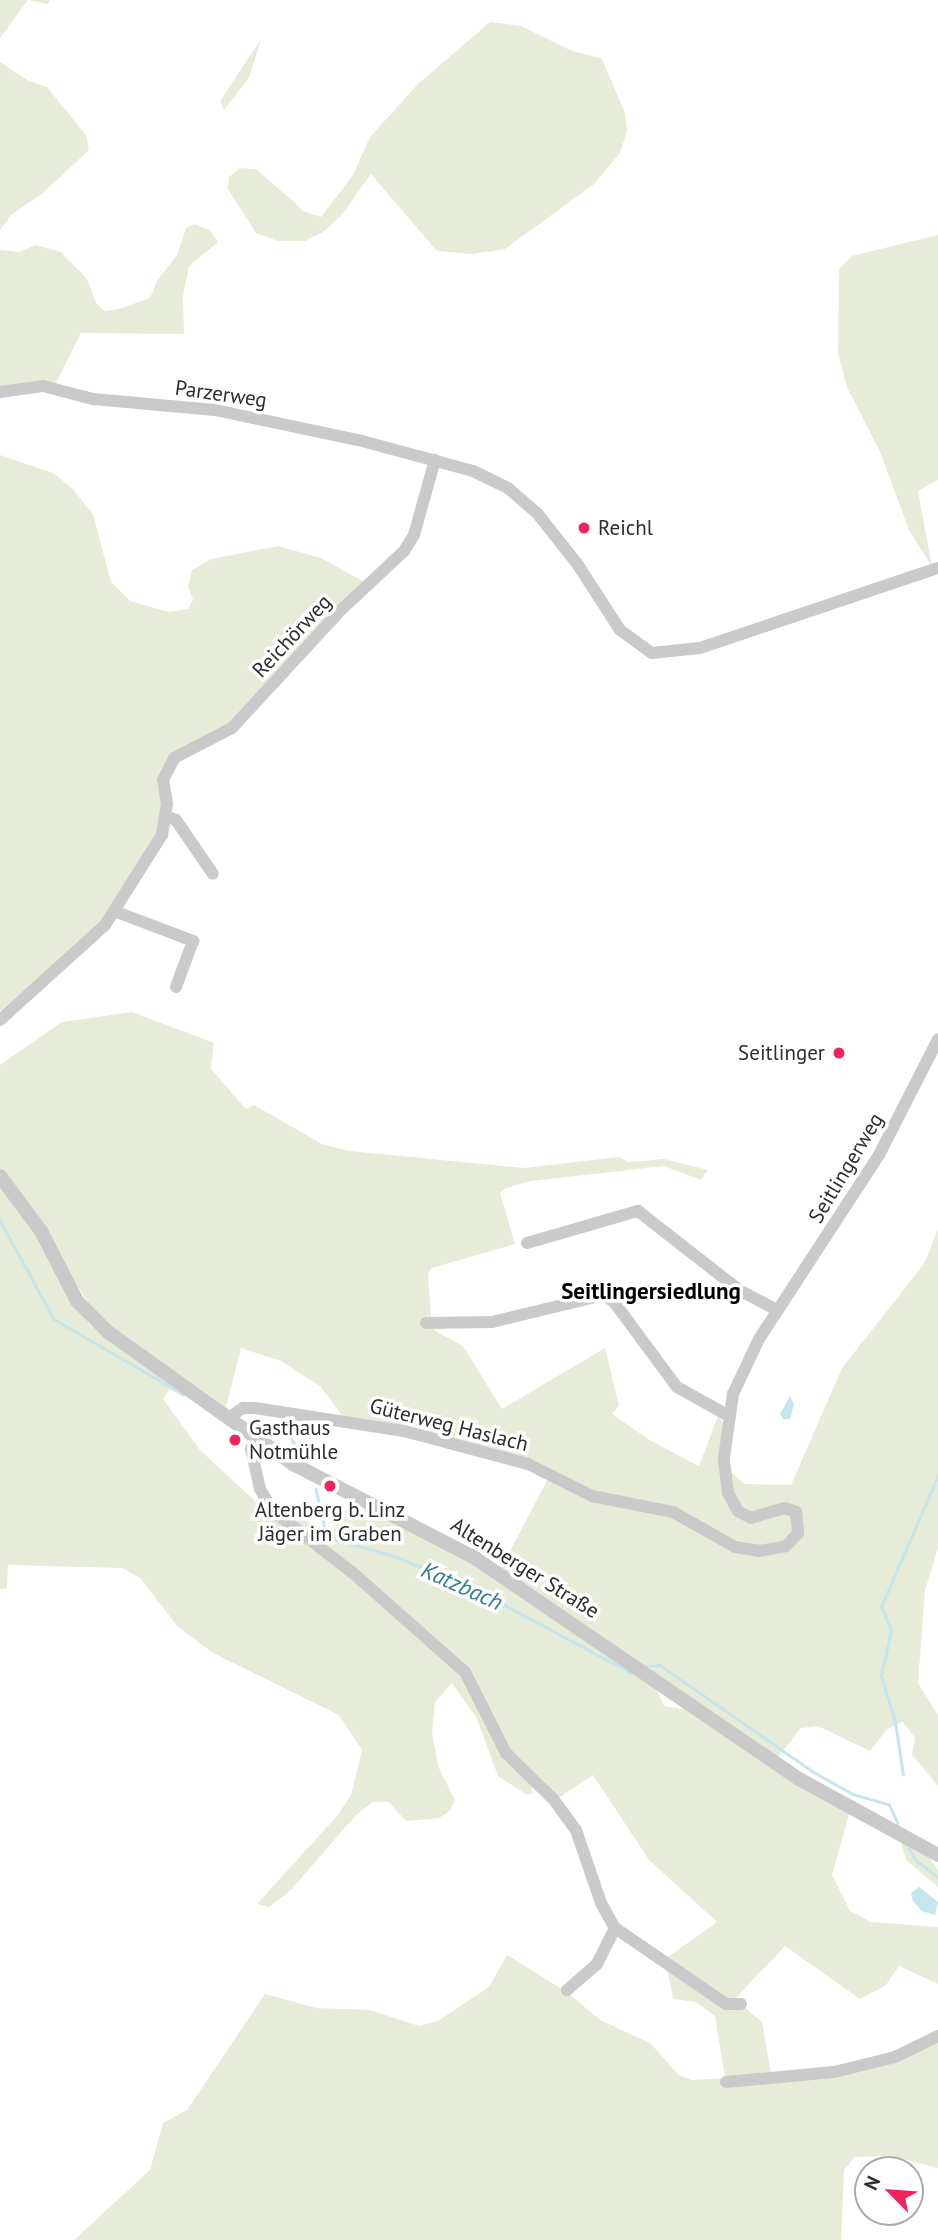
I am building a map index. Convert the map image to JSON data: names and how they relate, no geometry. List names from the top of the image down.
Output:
{
  "streets": {
    "street": [
      "Parzerweg",
      "Reichörweg",
      "Seitlingerweg",
      "Güterweg Haslach",
      "Altenberger Straße"
    ]
  },
  "crossings": [
    ["Parzerweg", "Reichörweg"],
    ["Seitlingerweg", "Güterweg Haslach"],
    ["Güterweg Haslach", "Altenberger Straße"]
  ],
  "districts": ["Seitlingersiedlung"],
  "water": ["Katzbach"],
  "places": [
    "Reichl",
    "Seitlinger",
    "Gasthaus Notmühle",
    "Altenberg b. Linz Jäger im Graben"
  ],
  "north": "top left"
}
